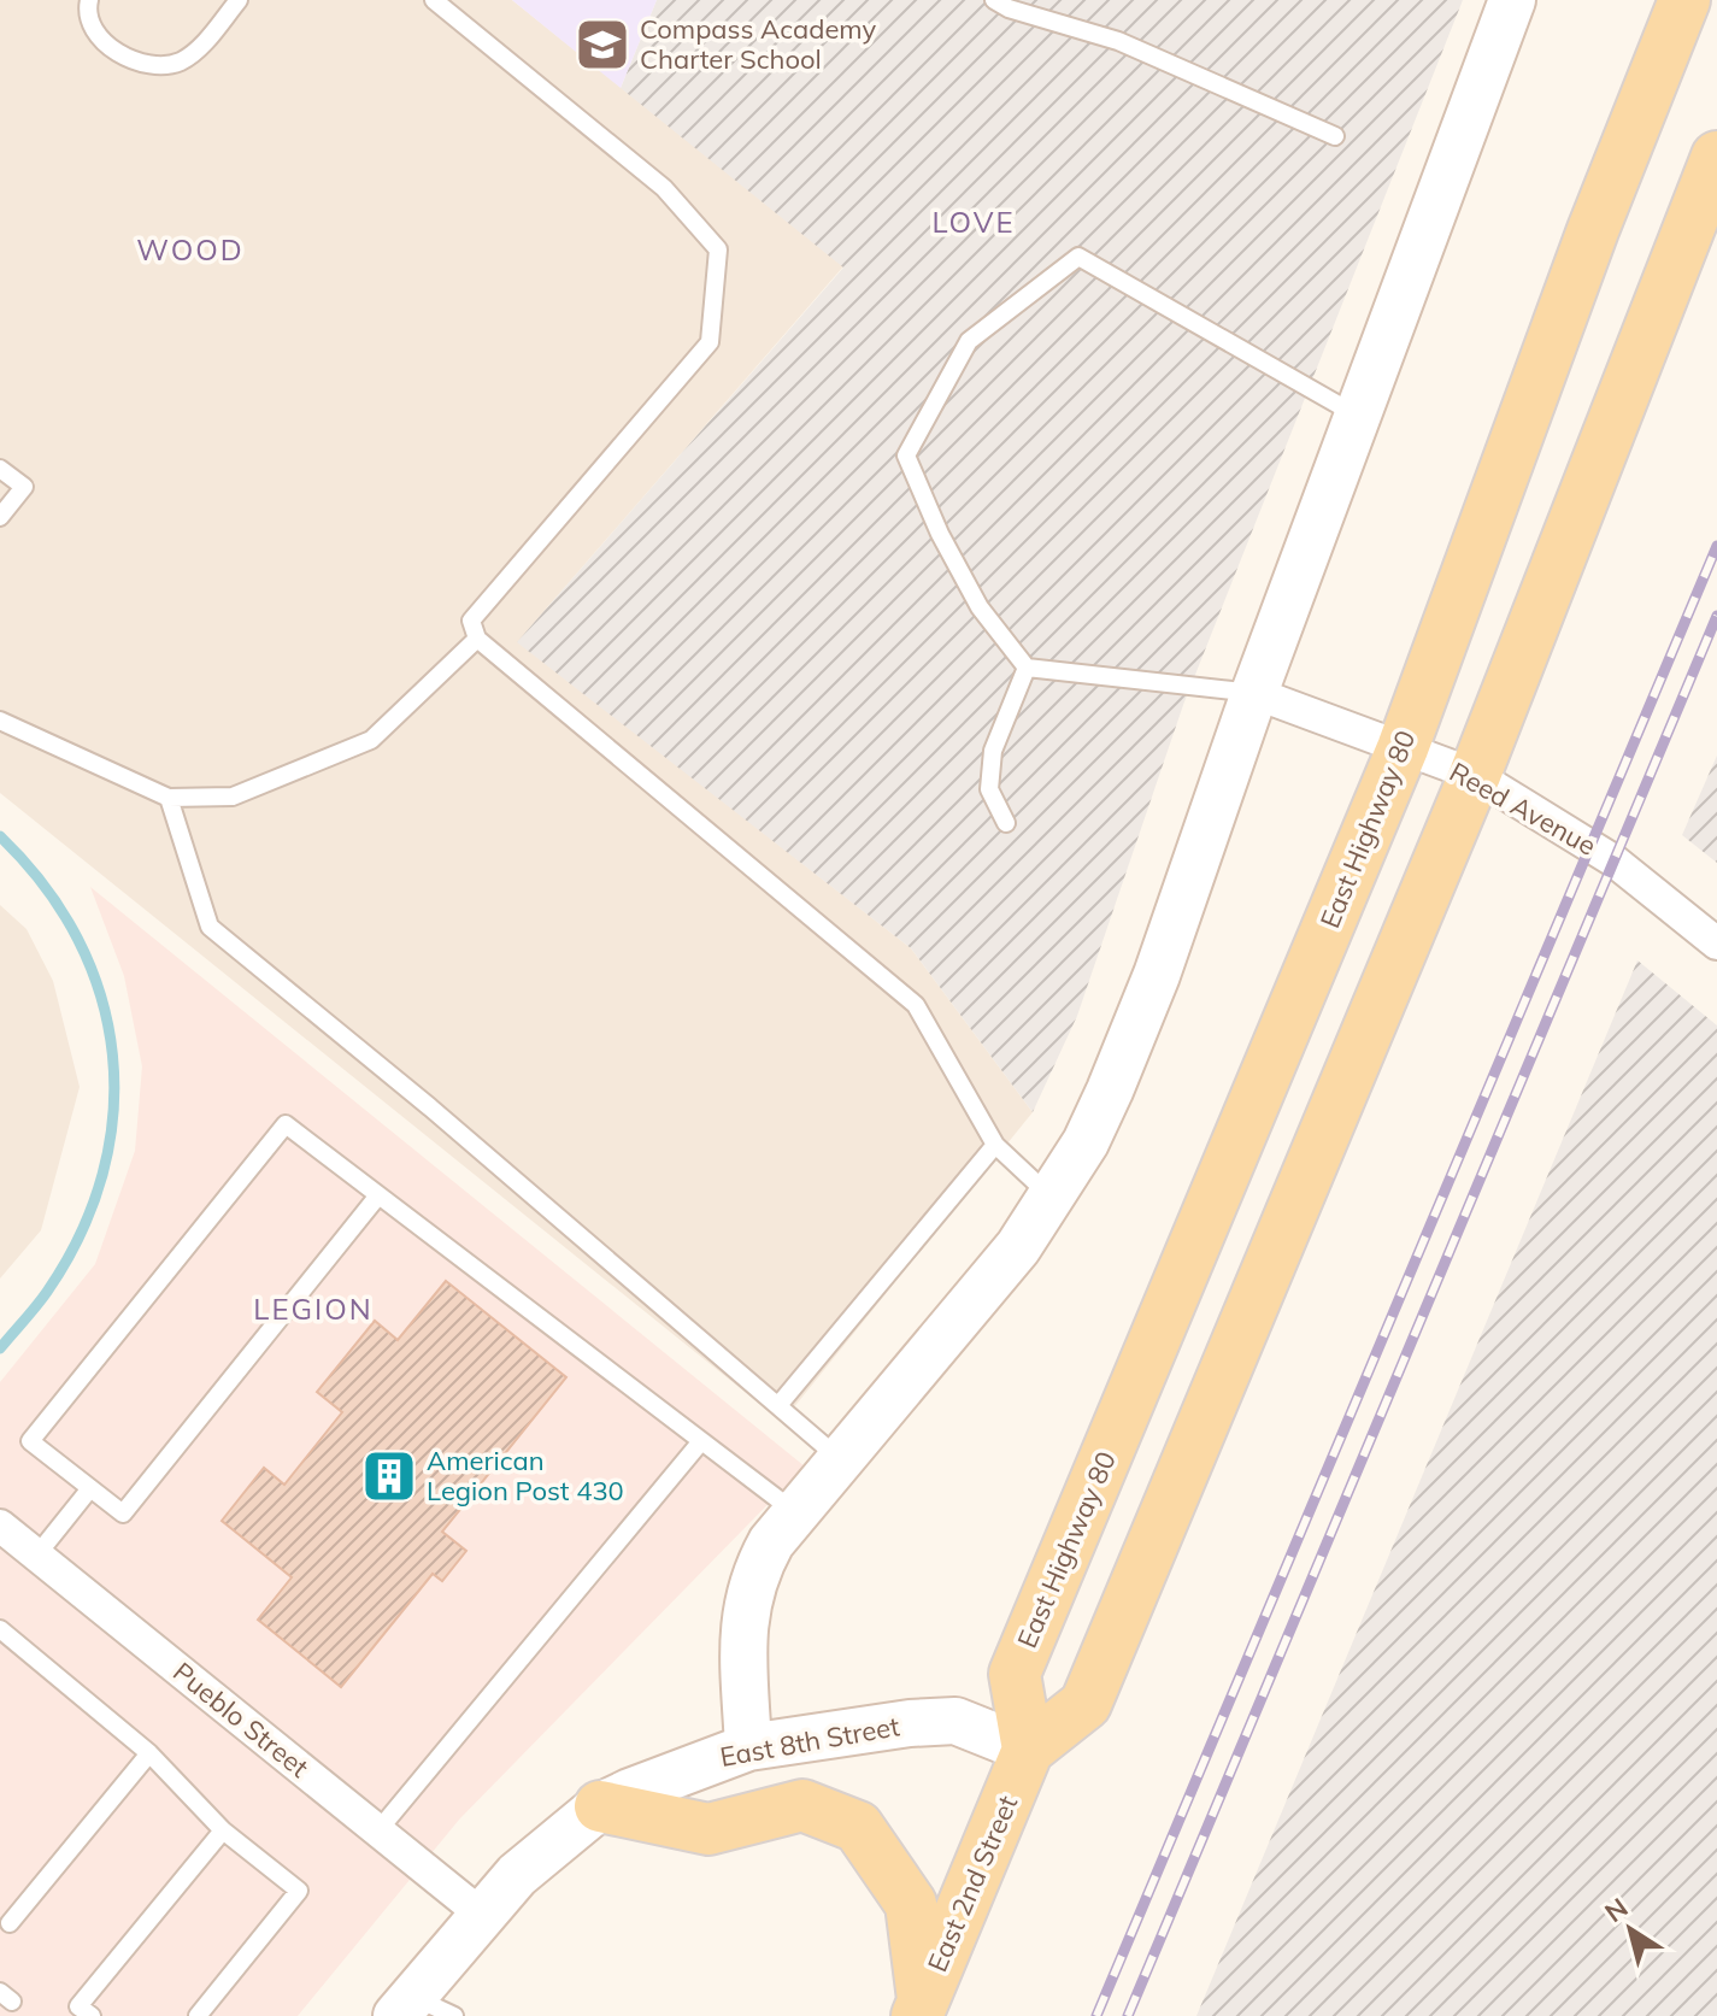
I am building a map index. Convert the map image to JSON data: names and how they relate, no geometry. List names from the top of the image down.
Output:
{
  "streets": {
    "main road": ["East Highway 80", "East 2nd Street"],
    "street": ["Reed Avenue", "Pueblo Street", "East 8th Street"]
  },
  "crossings": [
    ["Reed Avenue", "East Highway 80"],
    ["East Highway 80", "East 8th Street"],
    ["East Highway 80", "East 2nd Street"],
    ["Pueblo Street", "East 8th Street"],
    ["East 8th Street", "East 2nd Street"]
  ],
  "districts": ["LOVE", "WOOD", "LEGION"],
  "places": {
    "school or university": ["Compass Academy Charter School"],
    "building": ["American Legion Post 430"]
  },
  "north": "top left"
}
